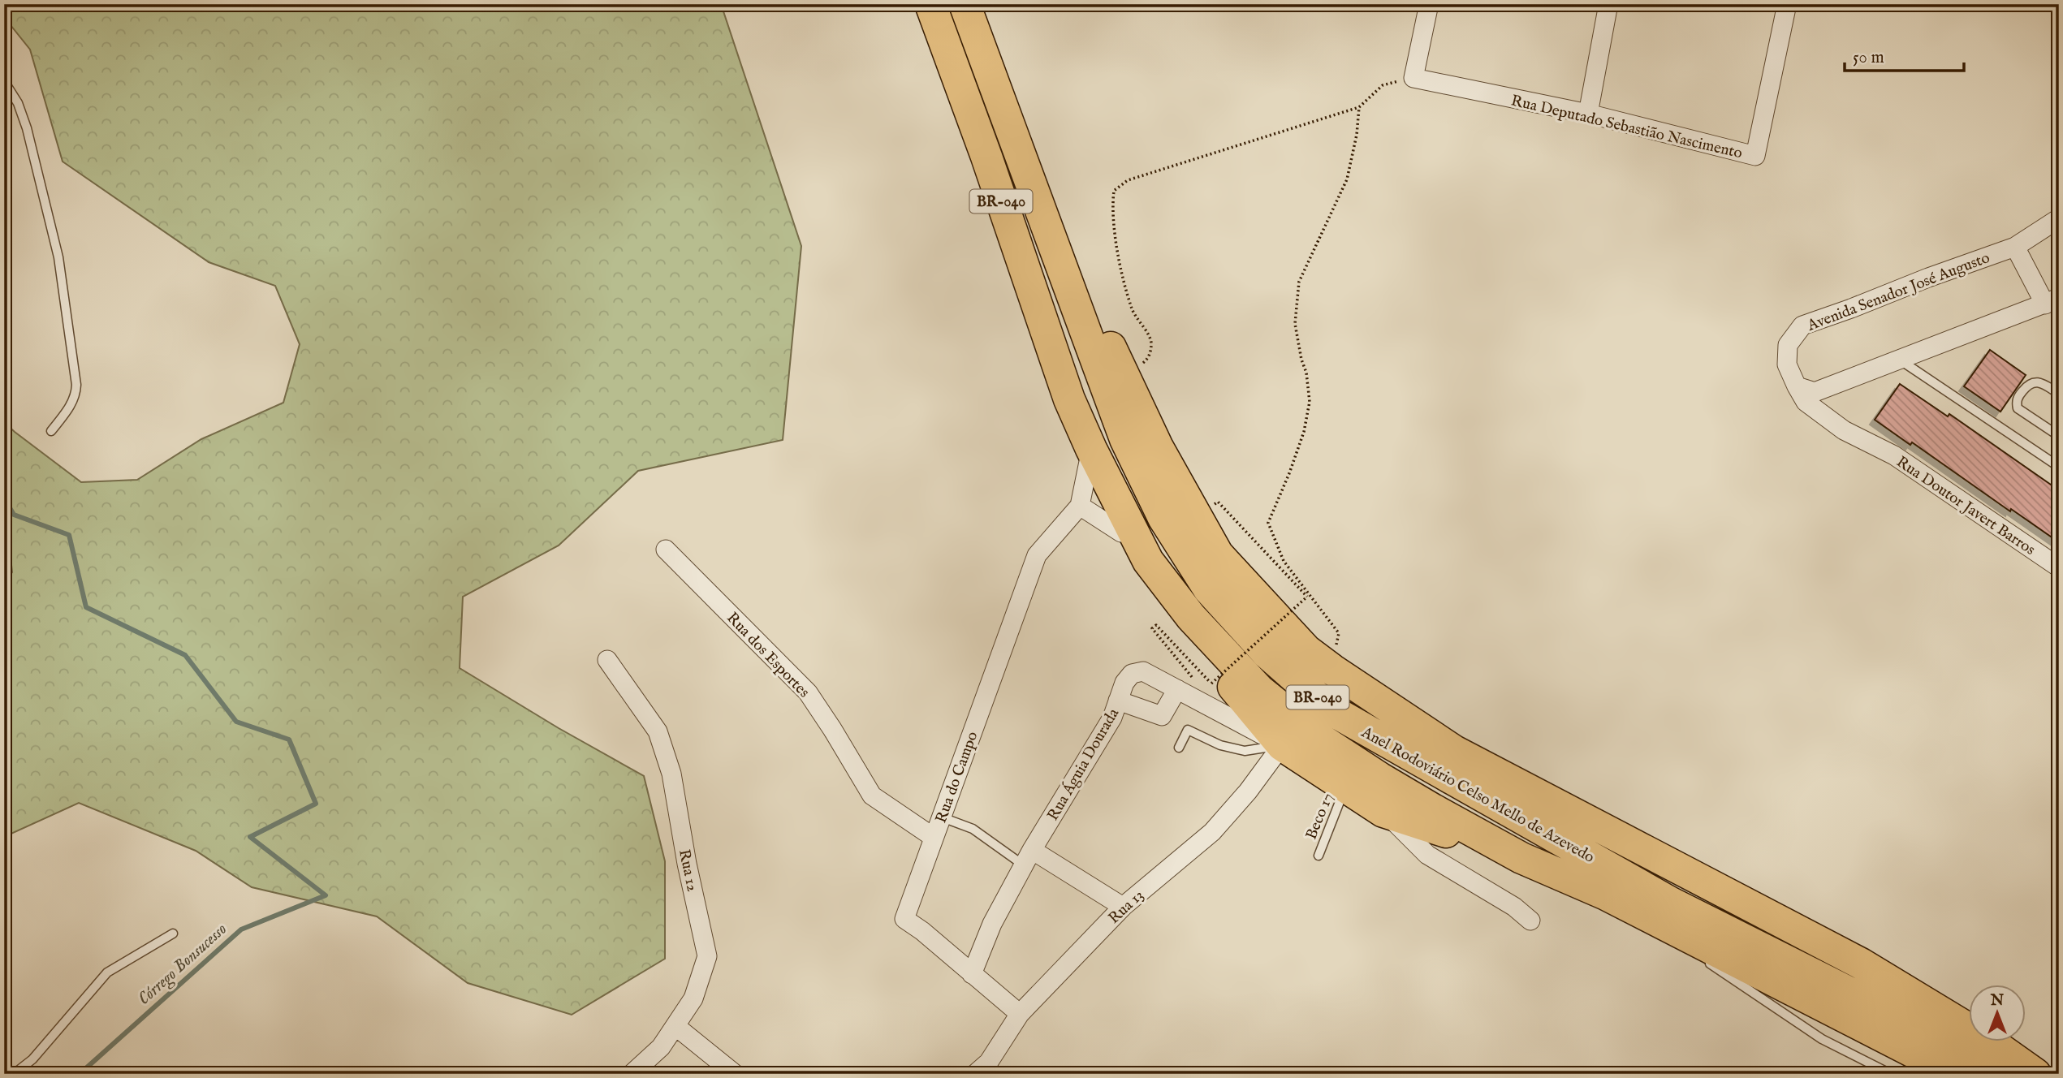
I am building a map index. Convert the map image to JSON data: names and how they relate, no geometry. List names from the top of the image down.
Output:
{
  "streets": {
    "highway": ["BR-040", "Anel Rodoviário Celso Mello de Azevedo"],
    "street": [
      "Rua Deputado Sebastião Nascimento",
      "Avenida Senador José Augusto",
      "Rua Doutor Javert Barros",
      "Rua dos Esportes",
      "Rua Águia Dourada",
      "Rua do Campo",
      "Rua 12",
      "Rua 13"
    ],
    "lane": ["Beco 17"]
  },
  "crossings": [
    ["Avenida Senador José Augusto", "Rua Doutor Javert Barros"],
    ["Rua dos Esportes", "Rua do Campo"],
    ["Rua Águia Dourada", "Rua do Campo"],
    ["Rua Águia Dourada", "Rua 13"],
    ["Rua do Campo", "Anel Rodoviário Celso Mello de Azevedo"],
    ["Rua do Campo", "Rua 13"]
  ],
  "water": ["Córrego Bonsucesso"],
  "scale_bar": "50 m",
  "north": "top"
}
